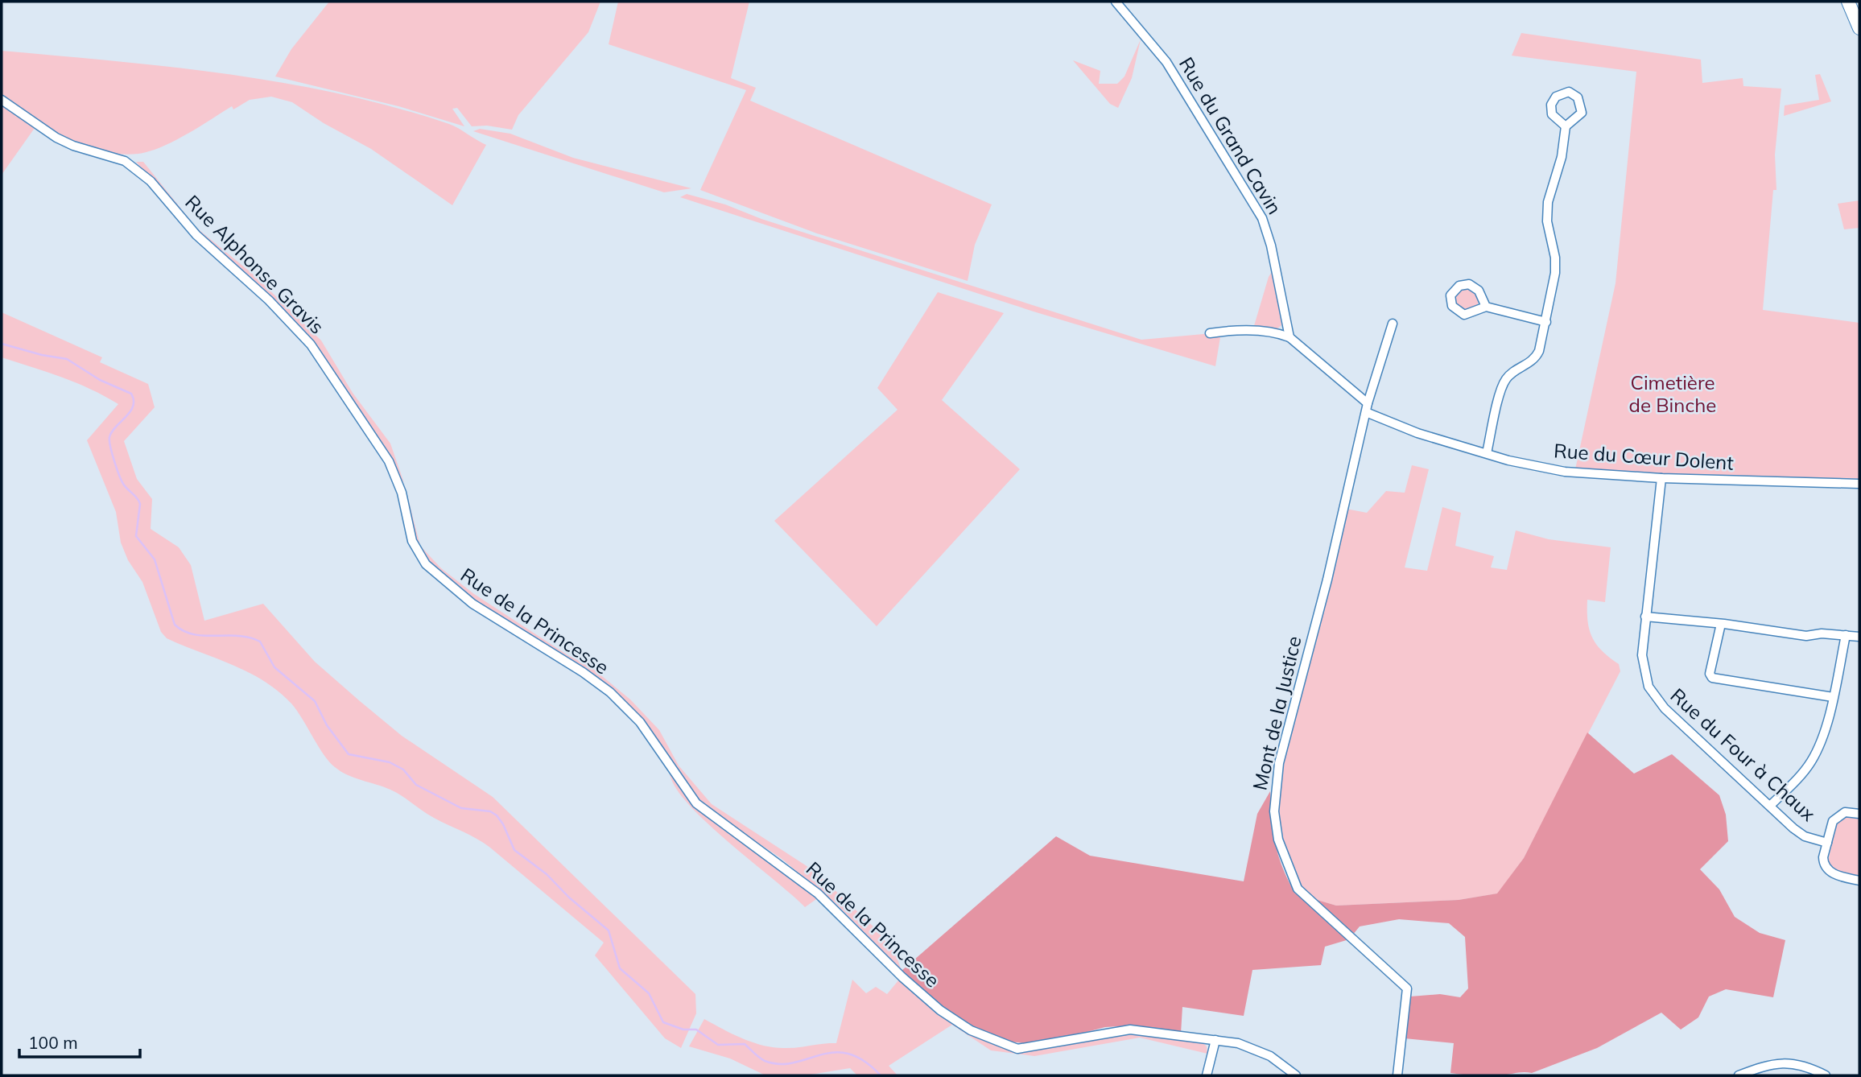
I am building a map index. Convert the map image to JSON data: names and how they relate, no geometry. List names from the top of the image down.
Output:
{
  "streets": {
    "street": [
      "Rue du Grand Cavin",
      "Rue Alphonse Gravis",
      "Rue du Cœur Dolent",
      "Rue de la Princesse",
      "Mont de la Justice",
      "Rue du Four à Chaux"
    ]
  },
  "crossings": [
    ["Rue Alphonse Gravis", "Rue de la Princesse"],
    ["Rue du Cœur Dolent", "Mont de la Justice"],
    ["Rue du Cœur Dolent", "Rue du Four à Chaux"]
  ],
  "parks": ["Cimetière de Binche"],
  "scale_bar": "100 m"
}
